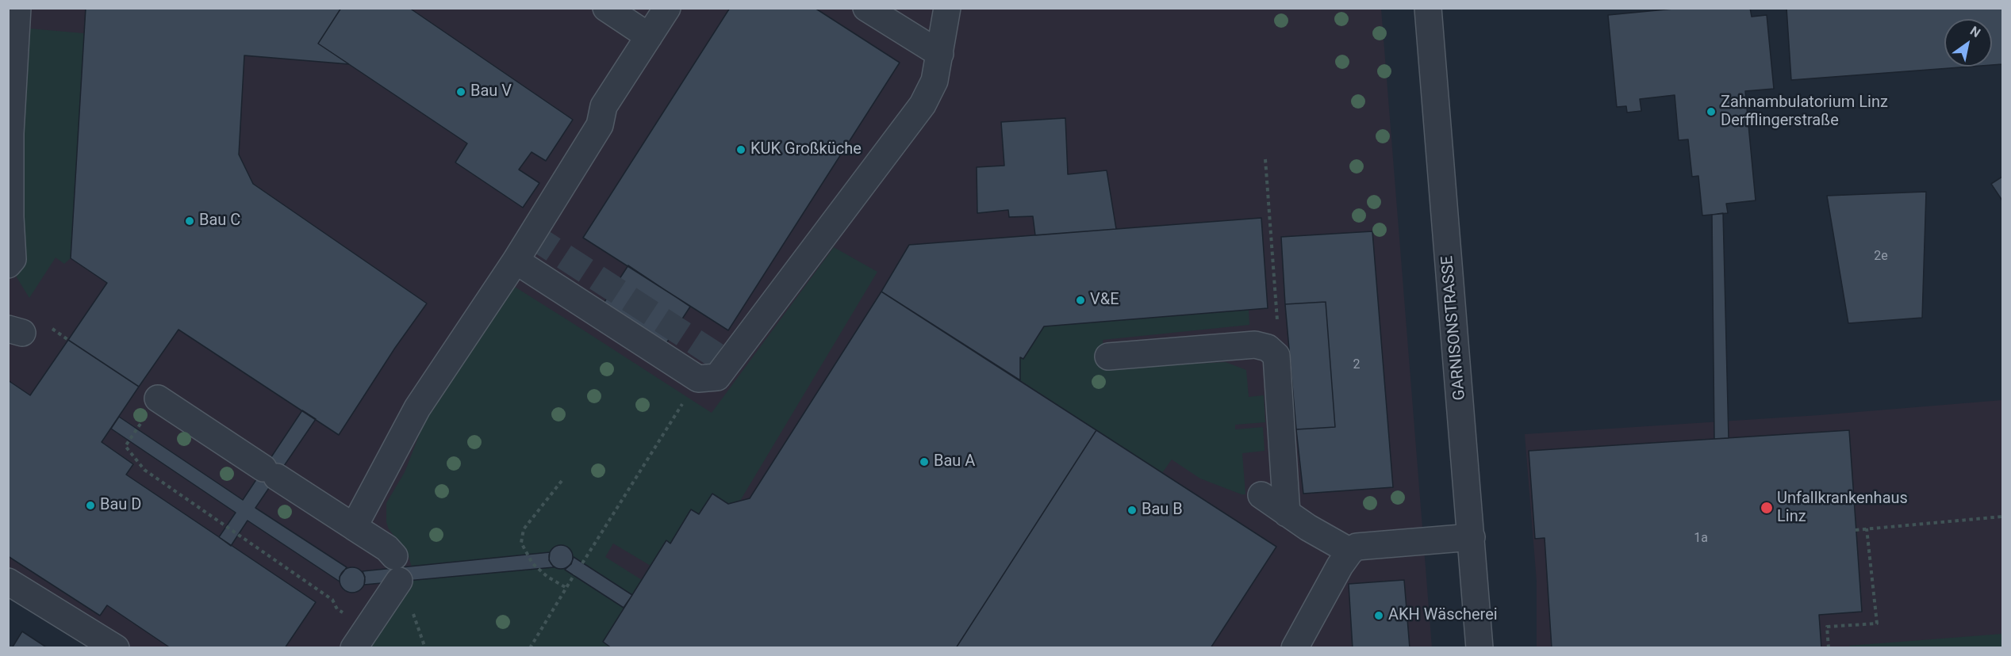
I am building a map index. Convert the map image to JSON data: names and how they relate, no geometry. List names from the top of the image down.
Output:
{
  "streets": {
    "street": ["GARNISONSTRASSE"]
  },
  "places": [
    "Bau V",
    "Zahnambulatorium Linz Derfflingerstraße",
    "KUK Großküche",
    "Bau C",
    "V&E",
    "Bau A",
    "Bau D",
    "Unfallkrankenhaus Linz",
    "Bau B",
    "AKH Wäscherei"
  ],
  "house_numbers": ["2e", "2", "1a"],
  "north": "top right"
}
